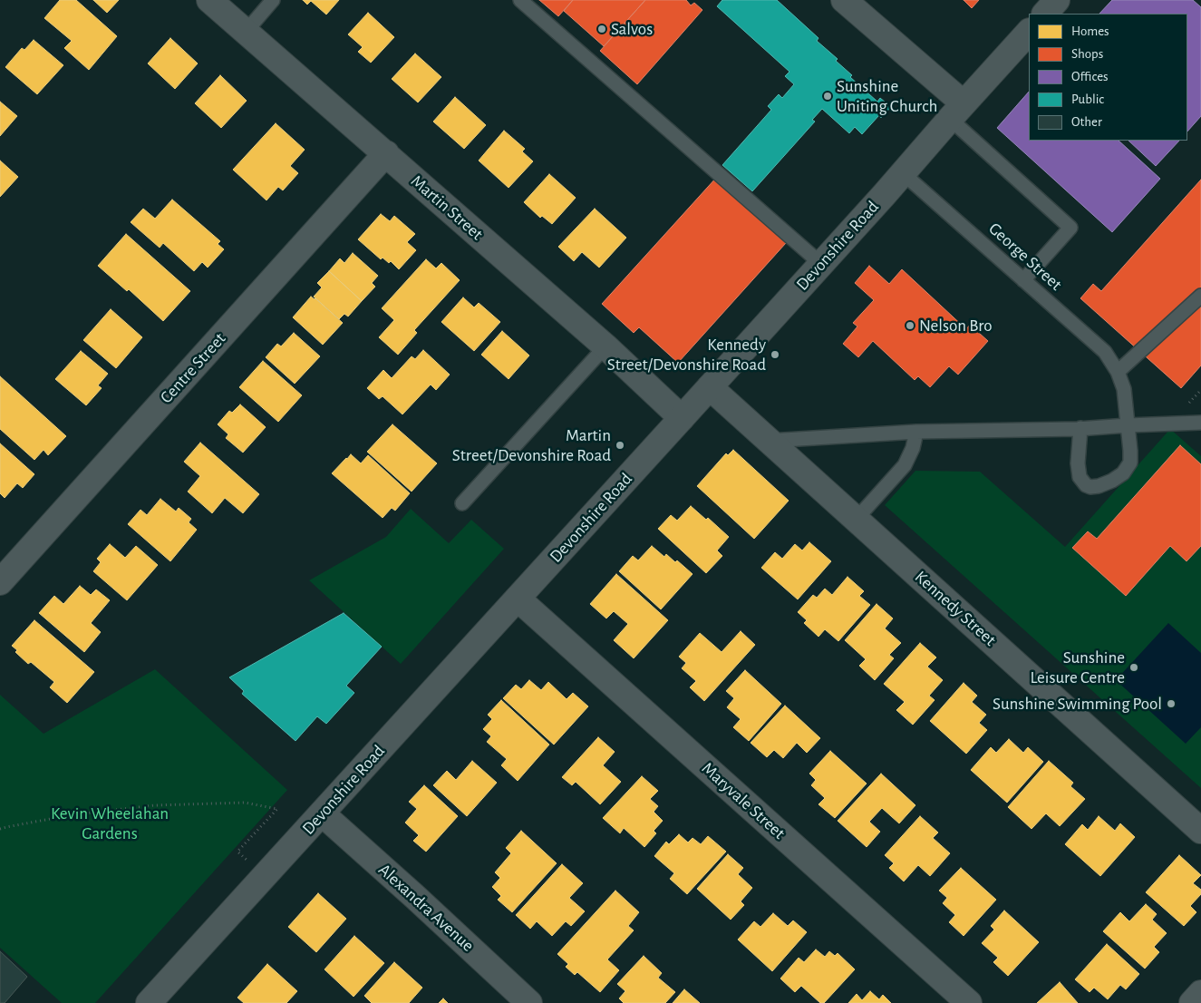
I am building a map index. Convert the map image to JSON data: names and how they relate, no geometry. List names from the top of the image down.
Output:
{
  "streets": {
    "street": [
      "Martin Street",
      "Devonshire Road",
      "Centre Street",
      "Kennedy Street",
      "Maryvale Street",
      "Alexandra Avenue"
    ],
    "lane": ["George Street"]
  },
  "crossings": [
    ["Martin Street", "Devonshire Road"],
    ["Martin Street", "Centre Street"],
    ["Devonshire Road", "George Street"],
    ["Devonshire Road", "Kennedy Street"],
    ["Devonshire Road", "Maryvale Street"],
    ["Devonshire Road", "Alexandra Avenue"]
  ],
  "parks": ["Kevin Wheelahan Gardens"],
  "places": [
    "Salvos",
    "Sunshine Uniting Church",
    "Nelson Bro",
    "Kennedy Street/Devonshire Road",
    "Martin Street/Devonshire Road",
    "Sunshine Leisure Centre",
    "Sunshine Swimming Pool"
  ],
  "legend": [
    "Homes",
    "Shops",
    "Offices",
    "Public",
    "Other"
  ]
}
